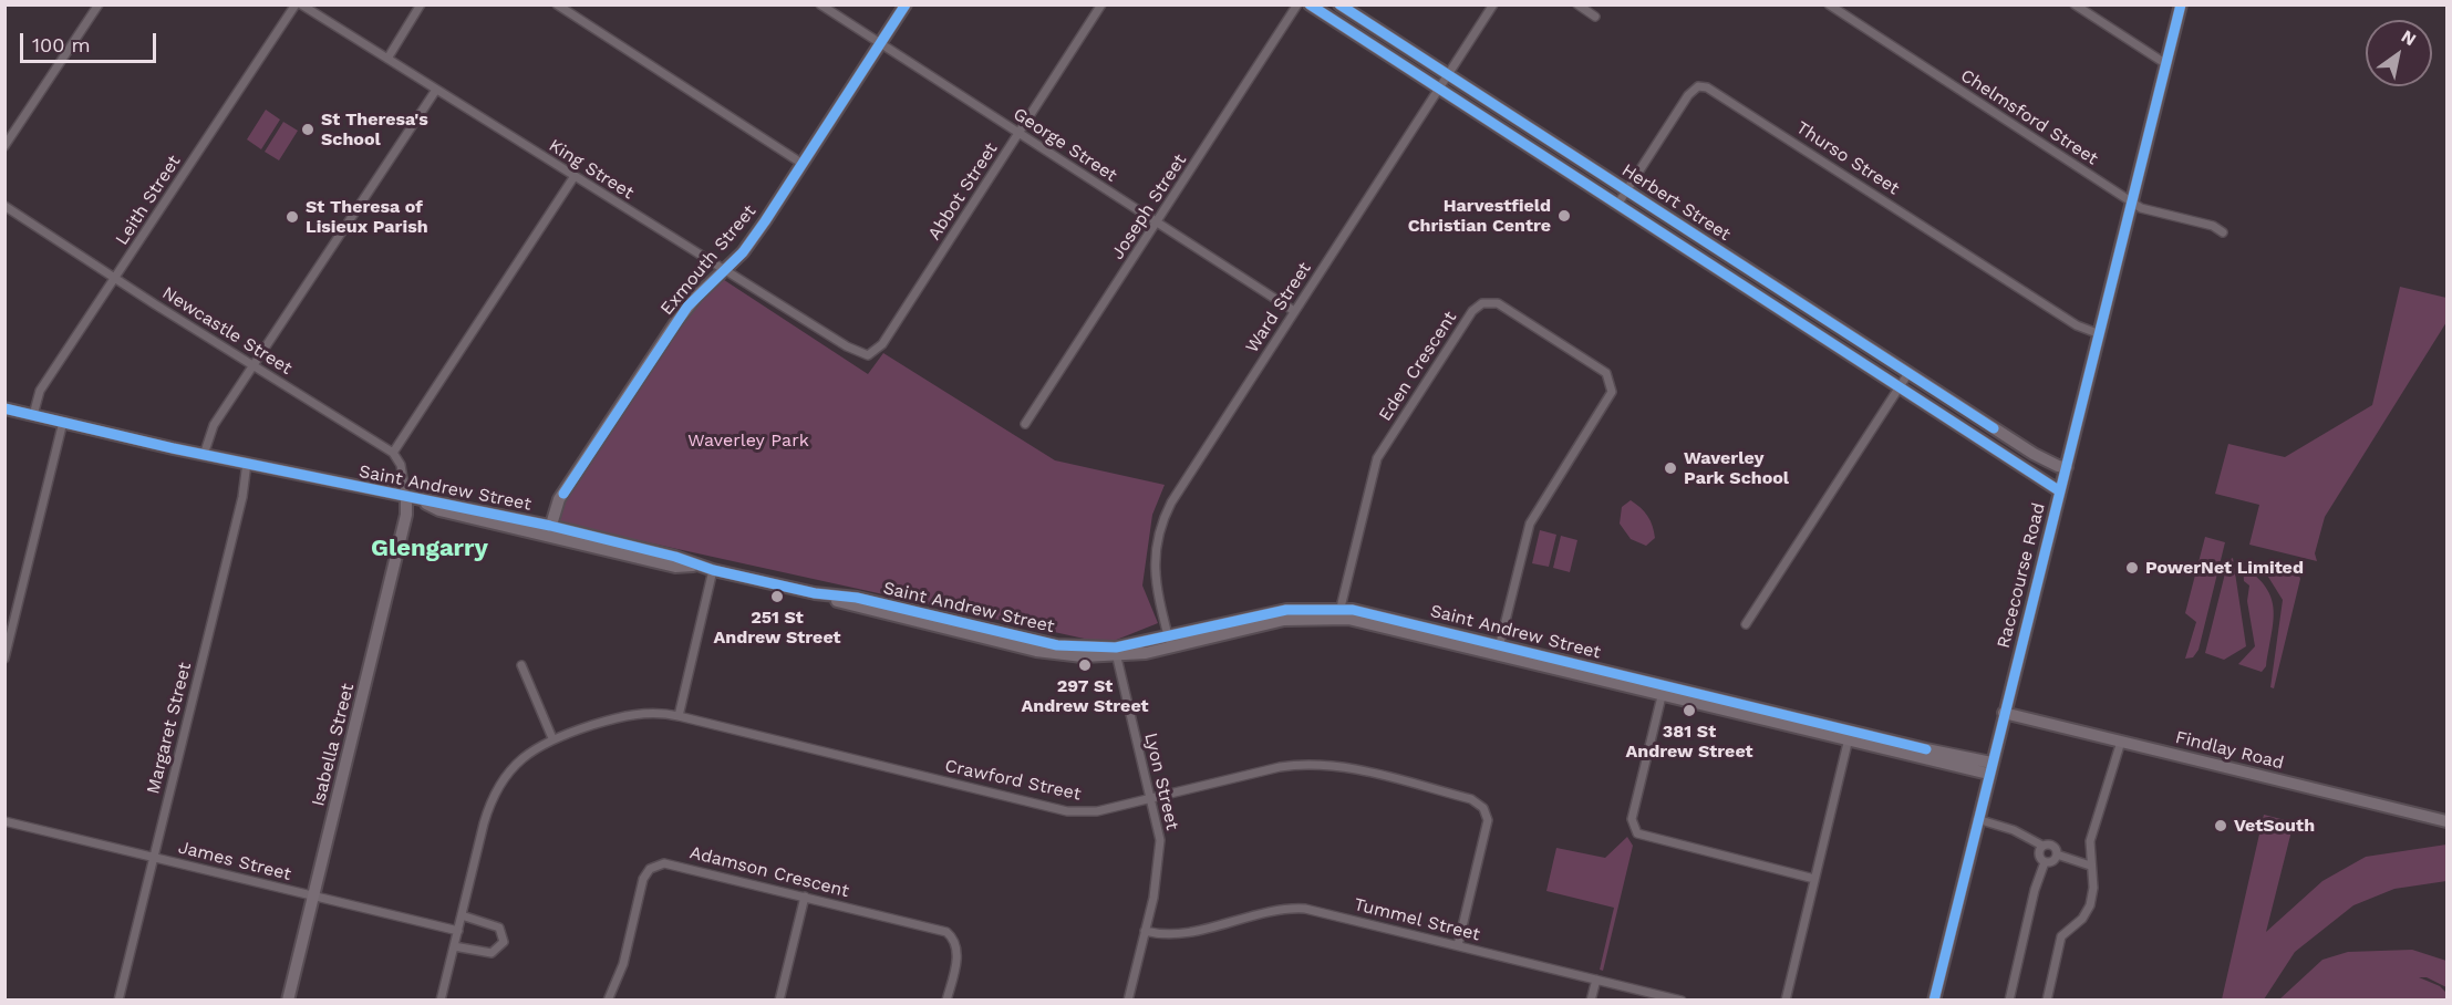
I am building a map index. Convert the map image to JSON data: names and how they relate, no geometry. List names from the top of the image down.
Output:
{
  "streets": {
    "street": [
      "Chelmsford Street",
      "George Street",
      "Thurso Street",
      "King Street",
      "Abbot Street",
      "Leith Street",
      "Herbert Street",
      "Joseph Street",
      "Exmouth Street",
      "Ward Street",
      "Newcastle Street",
      "Eden Crescent",
      "Saint Andrew Street",
      "Racecourse Road",
      "Margaret Street",
      "Isabella Street",
      "Findlay Road",
      "Crawford Street",
      "Lyon Street",
      "James Street",
      "Adamson Crescent",
      "Tummel Street"
    ]
  },
  "crossings": [
    ["Chelmsford Street", "Racecourse Road"],
    ["George Street", "Abbot Street"],
    ["George Street", "Joseph Street"],
    ["George Street", "Exmouth Street"],
    ["George Street", "Ward Street"],
    ["Thurso Street", "Herbert Street"],
    ["Thurso Street", "Racecourse Road"],
    ["King Street", "Abbot Street"],
    ["King Street", "Exmouth Street"],
    ["Leith Street", "Newcastle Street"],
    ["Leith Street", "Saint Andrew Street"],
    ["Herbert Street", "Ward Street"],
    ["Herbert Street", "Racecourse Road"],
    ["Exmouth Street", "Saint Andrew Street"],
    ["Ward Street", "Saint Andrew Street"],
    ["Eden Crescent", "Saint Andrew Street"],
    ["Saint Andrew Street", "Racecourse Road"],
    ["Saint Andrew Street", "Margaret Street"],
    ["Saint Andrew Street", "Isabella Street"],
    ["Saint Andrew Street", "Lyon Street"],
    ["Racecourse Road", "Findlay Road"],
    ["Margaret Street", "James Street"],
    ["Isabella Street", "James Street"],
    ["Crawford Street", "Lyon Street"],
    ["Crawford Street", "James Street"],
    ["Crawford Street", "Tummel Street"],
    ["Lyon Street", "Tummel Street"]
  ],
  "districts": ["Glengarry"],
  "parks": ["Waverley Park"],
  "places": [
    "St Theresa's School",
    "Harvestfield Christian Centre",
    "St Theresa of Lisieux Parish",
    "Waverley Park School",
    "PowerNet Limited",
    "251 St Andrew Street",
    "297 St Andrew Street",
    "381 St Andrew Street",
    "VetSouth"
  ],
  "scale_bar": "100 m",
  "north": "top right"
}
